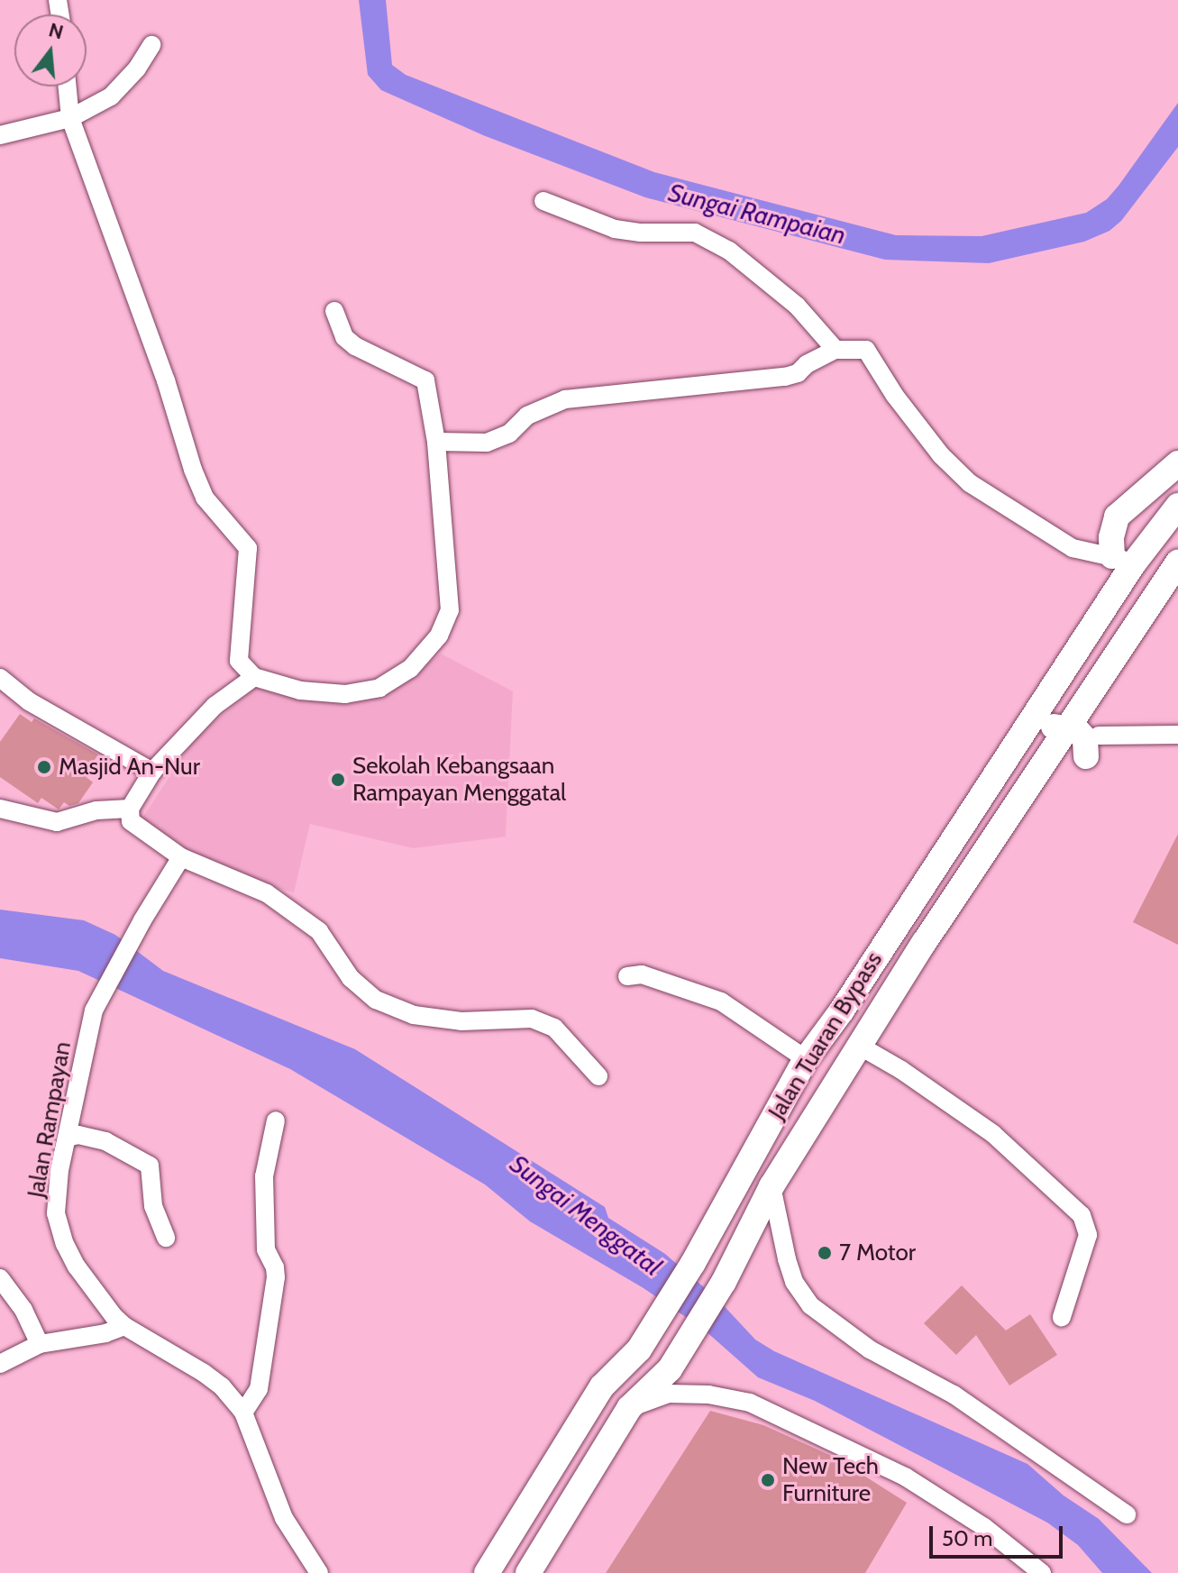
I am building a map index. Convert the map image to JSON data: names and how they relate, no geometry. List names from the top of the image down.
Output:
{
  "streets": {
    "highway": ["Jalan Tuaran Bypass"],
    "street": ["Jalan Rampayan"]
  },
  "water": ["Sungai Rampaian", "Sungai Menggatal"],
  "places": [
    "Masjid An-Nur",
    "Sekolah Kebangsaan Rampayan Menggatal",
    "7 Motor",
    "New Tech Furniture"
  ],
  "scale_bar": "50 m",
  "north": "top"
}
